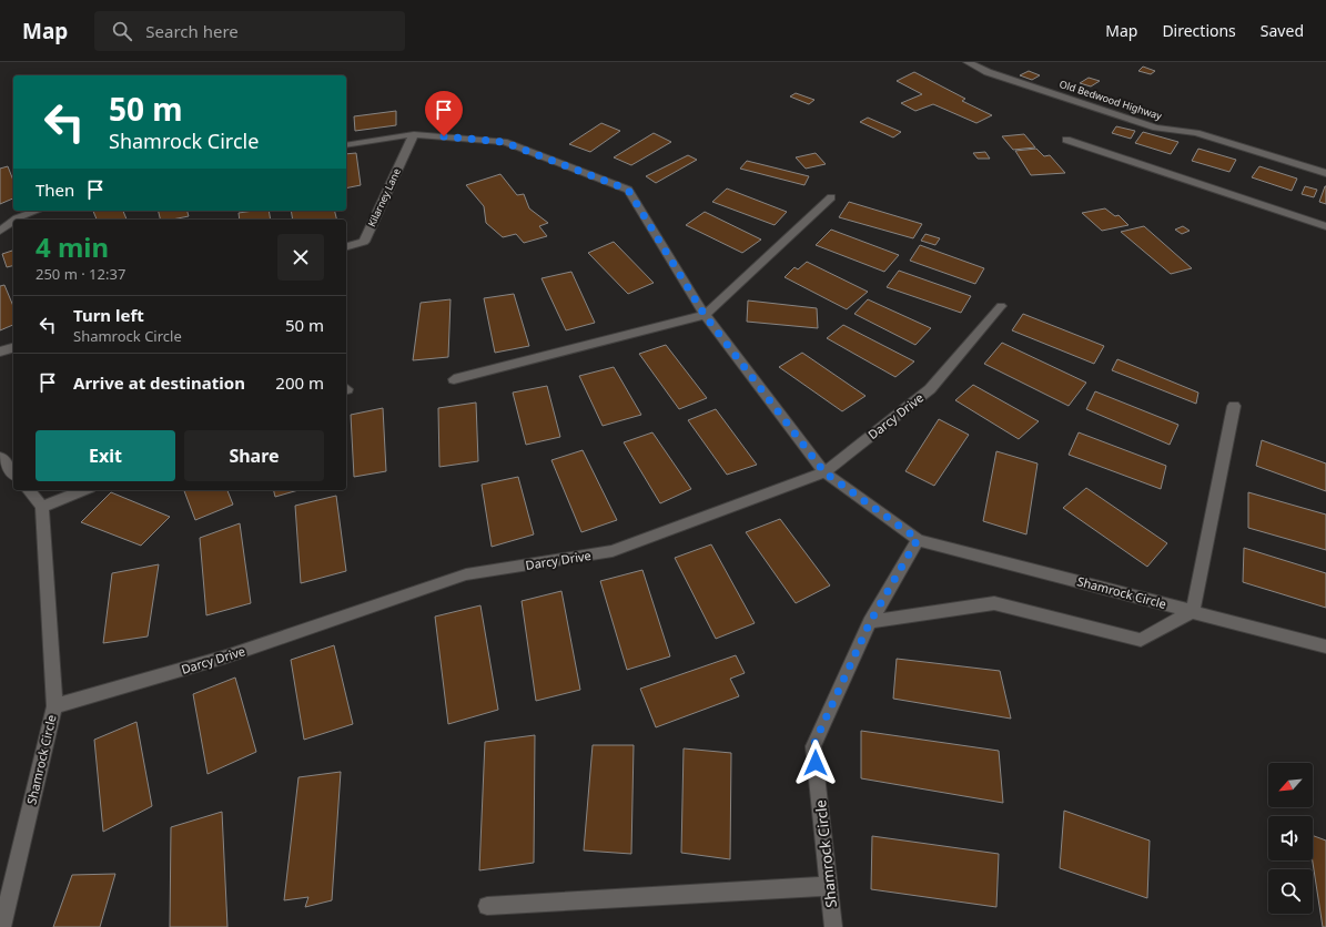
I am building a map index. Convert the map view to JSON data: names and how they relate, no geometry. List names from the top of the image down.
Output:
{
  "streets": {
    "street": [
      "Old Bedwood Highway",
      "Kilarney Lane",
      "Darcy Drive",
      "Shamrock Circle"
    ]
  },
  "crossings": [
    ["Kilarney Lane", "Shamrock Circle"],
    ["Darcy Drive", "Shamrock Circle"]
  ],
  "north": "bottom left",
  "page": {
    "header": "Map",
    "search": "Search here",
    "nav": ["Map", "Directions", "Saved"],
    "turn": ["50 m", "Shamrock Circle"],
    "then": "Then",
    "heading": ["4 min", "250 m · 12:37"],
    "list": [
      {
        "name": "Turn left",
        "note": "Shamrock Circle",
        "value": "50 m"
      },
      {
        "name": "Arrive at destination",
        "value": "200 m"
      }
    ],
    "buttons": ["Exit", "Share"]
  }
}
